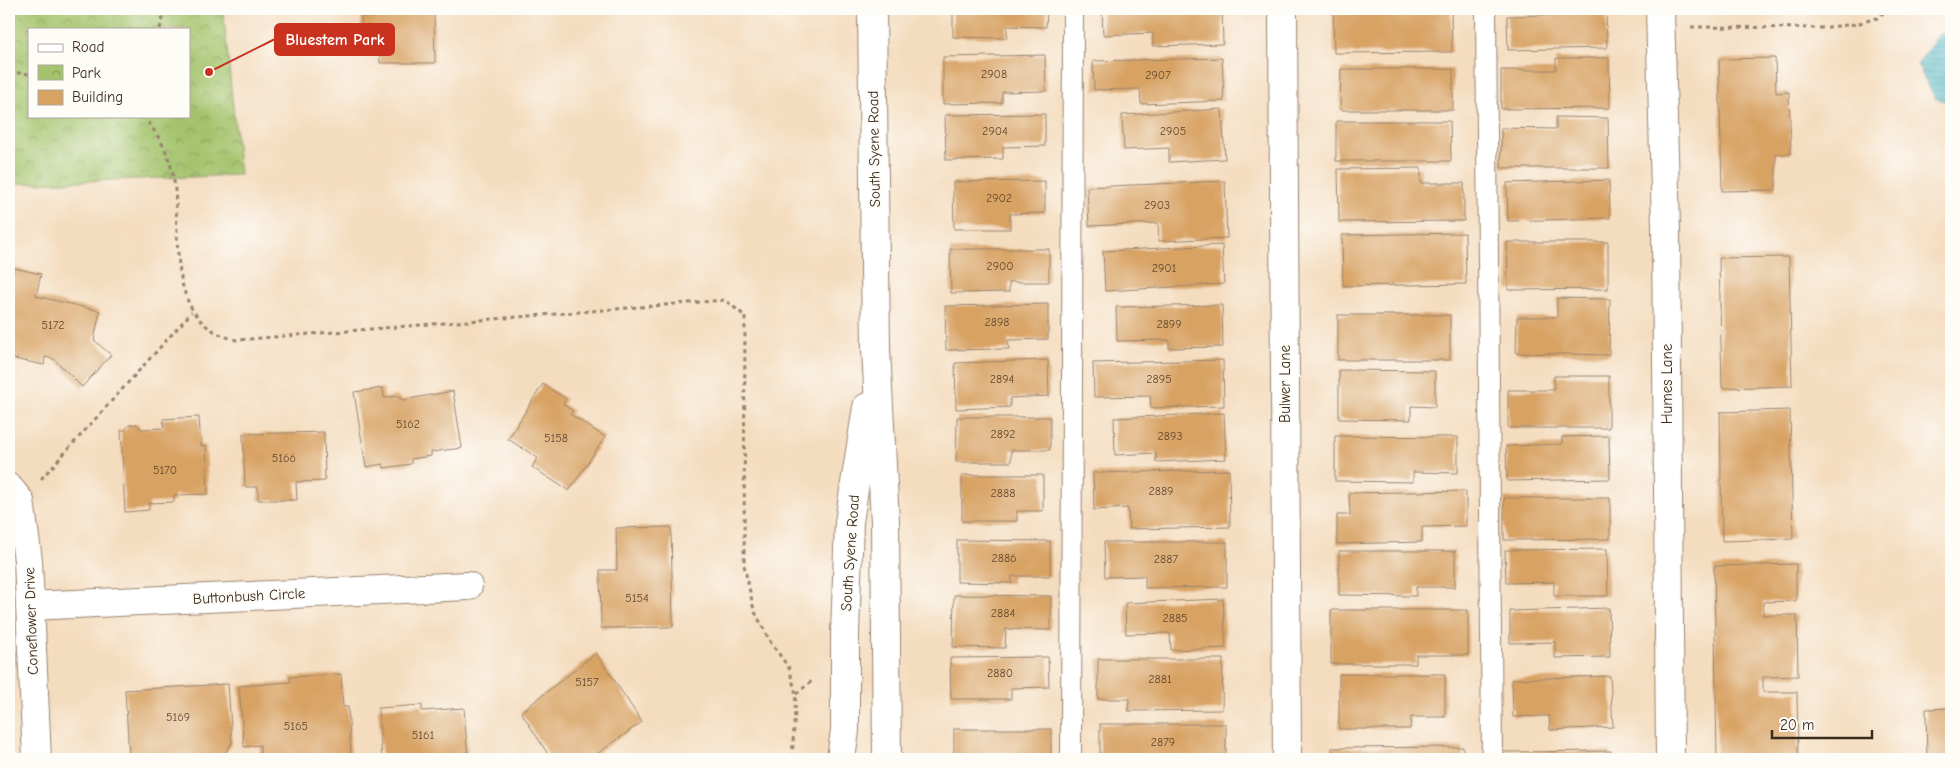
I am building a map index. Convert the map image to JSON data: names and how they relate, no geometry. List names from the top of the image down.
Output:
{
  "streets": {
    "street": [
      "South Syene Road",
      "Bulwer Lane",
      "Humes Lane",
      "Buttonbush Circle",
      "Coneflower Drive"
    ]
  },
  "crossings": [
    ["Buttonbush Circle", "Coneflower Drive"]
  ],
  "places": ["Bluestem Park"],
  "house_numbers": [
    "2908",
    "2907",
    "2904",
    "2905",
    "2902",
    "2903",
    "2900",
    "2901",
    "2898",
    "2899",
    "5172",
    "2894",
    "2895",
    "5162",
    "2892",
    "2893",
    "5158",
    "5166",
    "5170",
    "2889",
    "2888",
    "2886",
    "2887",
    "5154",
    "2884",
    "2885",
    "2880",
    "2881",
    "5157",
    "5169",
    "5165",
    "5161",
    "2879"
  ],
  "legend": ["Road", "Park", "Building"],
  "scale_bar": "20 m"
}
